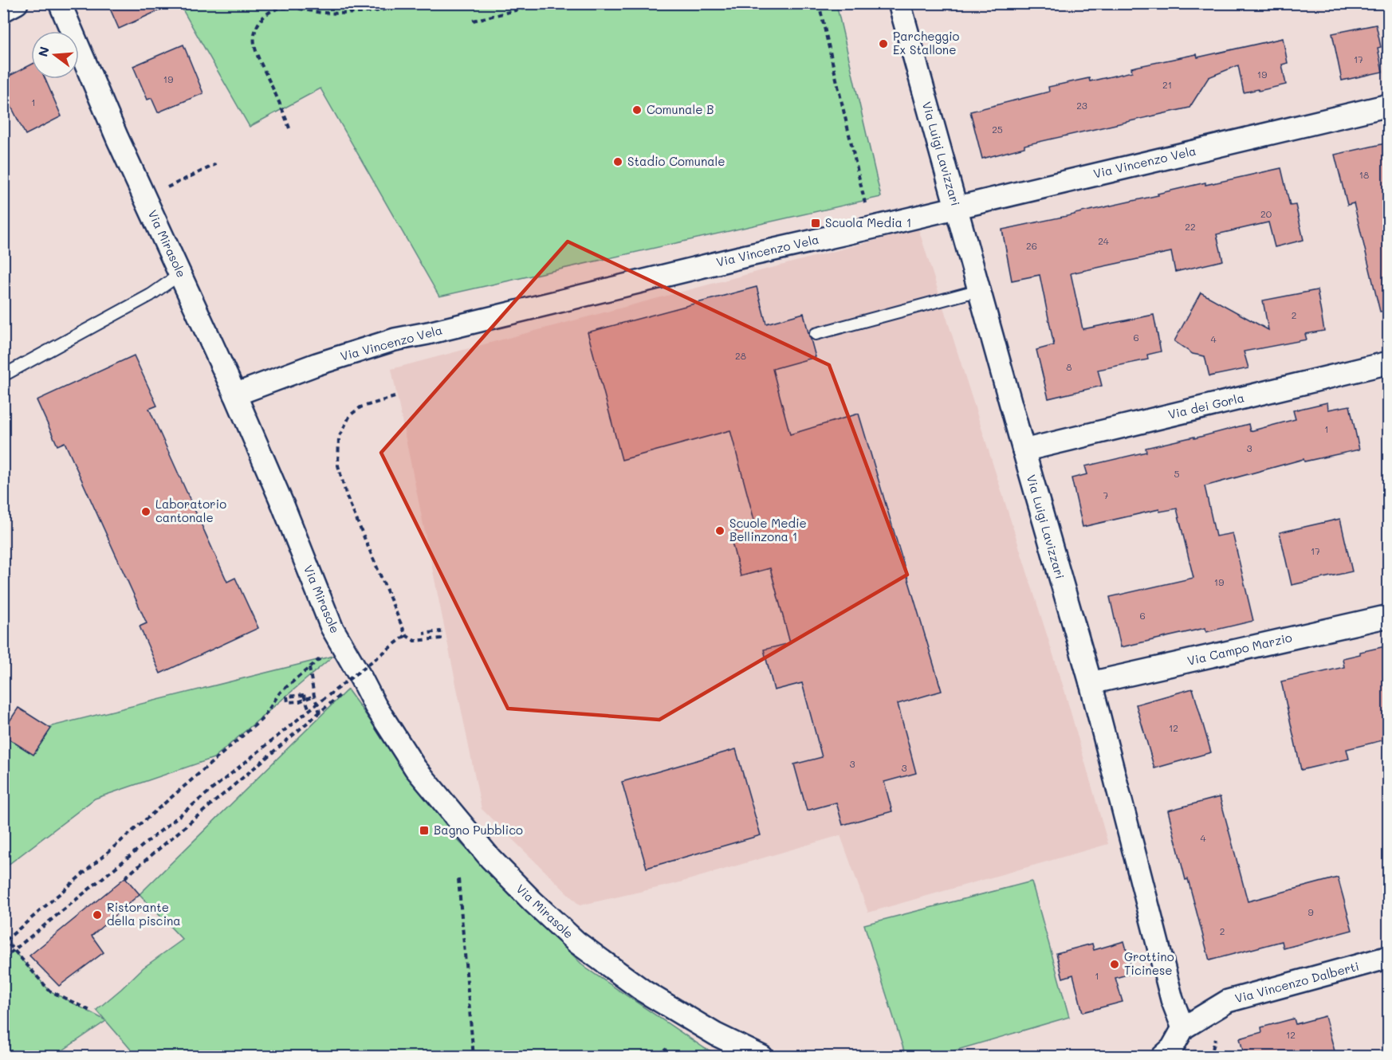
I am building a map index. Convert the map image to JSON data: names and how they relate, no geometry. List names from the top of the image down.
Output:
{
  "streets": {
    "street": [
      "Via Luigi Lavizzari",
      "Via Vincenzo Vela",
      "Via Mirasole",
      "Via dei Gorla",
      "Via Campo Marzio",
      "Via Vincenzo Dalberti"
    ]
  },
  "crossings": [
    ["Via Luigi Lavizzari", "Via Vincenzo Vela"],
    ["Via Luigi Lavizzari", "Via dei Gorla"],
    ["Via Luigi Lavizzari", "Via Campo Marzio"],
    ["Via Luigi Lavizzari", "Via Vincenzo Dalberti"],
    ["Via Vincenzo Vela", "Via Mirasole"]
  ],
  "places": {
    "other": [
      "Parcheggio Ex Stallone",
      "Comunale B",
      "Stadio Comunale",
      "Laboratorio cantonale",
      "Scuole Medie Bellinzona 1",
      "Ristorante della piscina",
      "Grottino Ticinese"
    ],
    "transit": ["Scuola Media 1", "Bagno Pubblico"]
  },
  "house_numbers": [
    "17",
    "19",
    "19",
    "21",
    "1",
    "23",
    "25",
    "18",
    "20",
    "22",
    "24",
    "26",
    "2",
    "6",
    "4",
    "28",
    "8",
    "1",
    "3",
    "5",
    "7",
    "17",
    "19",
    "6",
    "12",
    "3",
    "3",
    "4",
    "9",
    "2",
    "1",
    "12"
  ],
  "north": "left"
}
